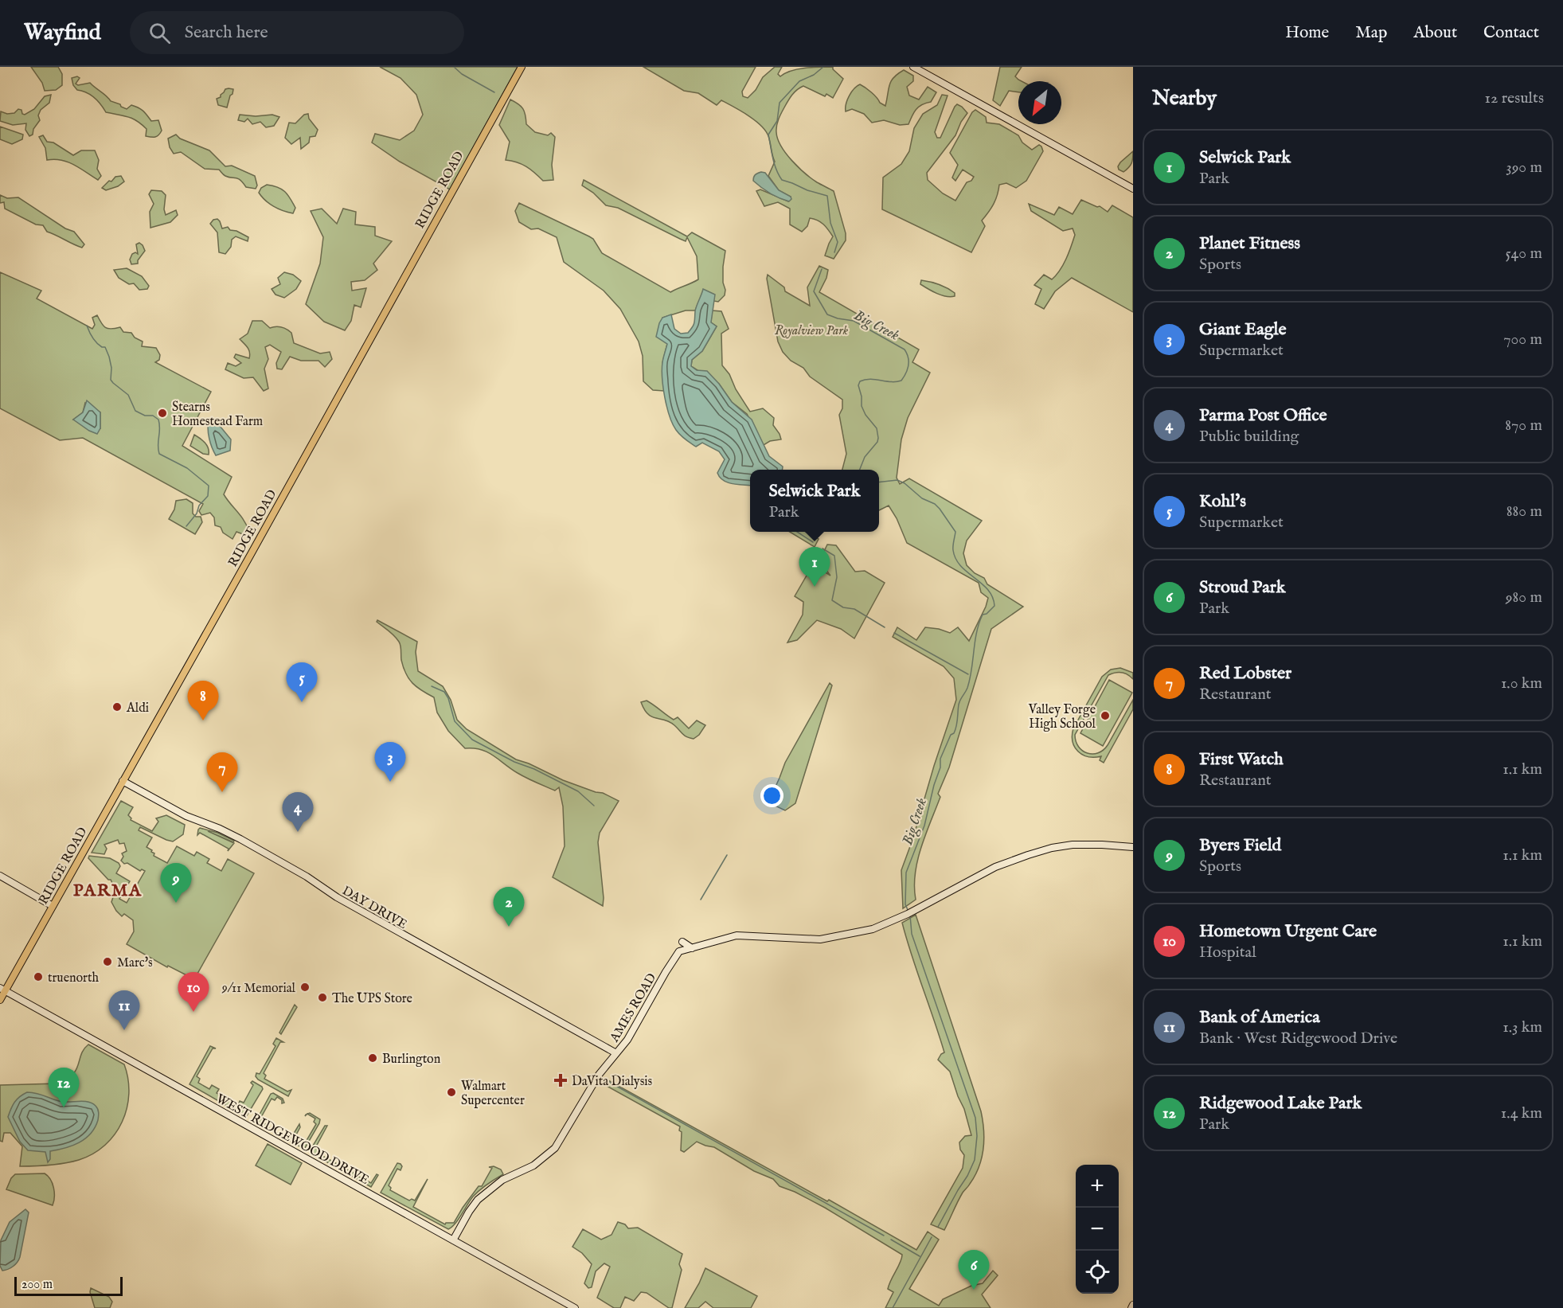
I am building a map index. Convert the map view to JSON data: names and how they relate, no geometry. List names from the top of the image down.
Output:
{
  "streets": {
    "main road": ["RIDGE ROAD"],
    "street": ["DAY DRIVE", "AMES ROAD", "WEST RIDGEWOOD DRIVE"]
  },
  "crossings": [
    ["RIDGE ROAD", "DAY DRIVE"],
    ["RIDGE ROAD", "WEST RIDGEWOOD DRIVE"],
    ["DAY DRIVE", "AMES ROAD"],
    ["AMES ROAD", "WEST RIDGEWOOD DRIVE"]
  ],
  "districts": ["PARMA"],
  "water": ["Big Creek"],
  "parks": ["Royalview Park"],
  "places": {
    "other": [
      "Stearns Homestead Farm",
      "Aldi",
      "Valley Forge High School",
      "Marc's",
      "truenorth",
      "9/11 Memorial",
      "The UPS Store",
      "Burlington",
      "Walmart Supercenter"
    ],
    "health": ["DaVita Dialysis"]
  },
  "scale_bar": "200 m",
  "north": "bottom left",
  "page": {
    "header": "Wayfind",
    "search": "Search here",
    "nav": [
      "Home",
      "Map",
      "About",
      "Contact"
    ],
    "heading": ["Nearby", "12 results"],
    "list": [
      {
        "mark": "1",
        "name": "Selwick Park",
        "note": "Park",
        "value": "390 m"
      },
      {
        "mark": "2",
        "name": "Planet Fitness",
        "note": "Sports",
        "value": "540 m"
      },
      {
        "mark": "3",
        "name": "Giant Eagle",
        "note": "Supermarket",
        "value": "700 m"
      },
      {
        "mark": "4",
        "name": "Parma Post Office",
        "note": "Public building",
        "value": "870 m"
      },
      {
        "mark": "5",
        "name": "Kohl's",
        "note": "Supermarket",
        "value": "880 m"
      },
      {
        "mark": "6",
        "name": "Stroud Park",
        "note": "Park",
        "value": "980 m"
      },
      {
        "mark": "7",
        "name": "Red Lobster",
        "note": "Restaurant",
        "value": "1.0 km"
      },
      {
        "mark": "8",
        "name": "First Watch",
        "note": "Restaurant",
        "value": "1.1 km"
      },
      {
        "mark": "9",
        "name": "Byers Field",
        "note": "Sports",
        "value": "1.1 km"
      },
      {
        "mark": "10",
        "name": "Hometown Urgent Care",
        "note": "Hospital",
        "value": "1.1 km"
      },
      {
        "mark": "11",
        "name": "Bank of America",
        "note": "Bank · West Ridgewood Drive",
        "value": "1.3 km"
      },
      {
        "mark": "12",
        "name": "Ridgewood Lake Park",
        "note": "Park",
        "value": "1.4 km"
      }
    ],
    "popup": ["Selwick Park", "Park"],
    "pins": [
      "1",
      "5",
      "8",
      "3",
      "7",
      "4",
      "9",
      "2",
      "10",
      "11",
      "12",
      "6"
    ],
    "map_buttons": ["+", "−"],
    "scale": "200 m"
  }
}
